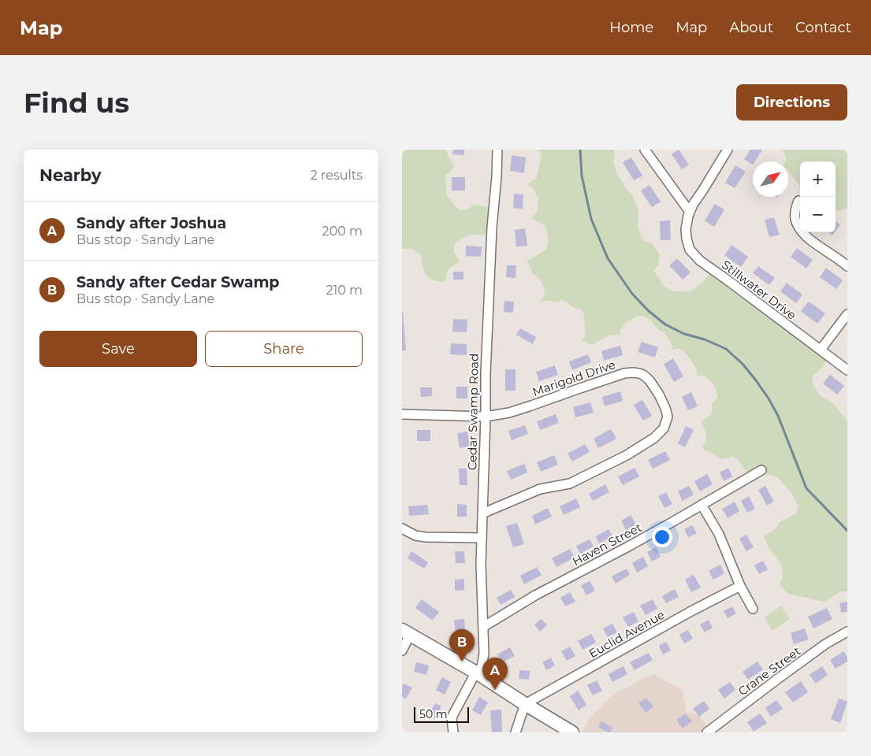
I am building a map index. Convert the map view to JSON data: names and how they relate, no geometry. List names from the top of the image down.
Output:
{
  "streets": {
    "street": [
      "Stillwater Drive",
      "Marigold Drive",
      "Cedar Swamp Road",
      "Haven Street",
      "Euclid Avenue",
      "Crane Street"
    ]
  },
  "crossings": [
    ["Marigold Drive", "Cedar Swamp Road"],
    ["Cedar Swamp Road", "Haven Street"]
  ],
  "scale_bar": "50 m",
  "north": "top right",
  "page": {
    "header": "Map",
    "nav": [
      "Home",
      "Map",
      "About",
      "Contact"
    ],
    "buttons": [
      "Directions",
      ["Save", "Share"]
    ],
    "title": "Find us",
    "heading": ["Nearby", "2 results"],
    "map_buttons": ["+", "−"],
    "list": [
      {
        "mark": "A",
        "name": "Sandy after Joshua",
        "note": "Bus stop · Sandy Lane",
        "value": "200 m"
      },
      {
        "mark": "B",
        "name": "Sandy after Cedar Swamp",
        "note": "Bus stop · Sandy Lane",
        "value": "210 m"
      }
    ],
    "pins": ["B", "A"],
    "scale": "50 m"
  }
}
